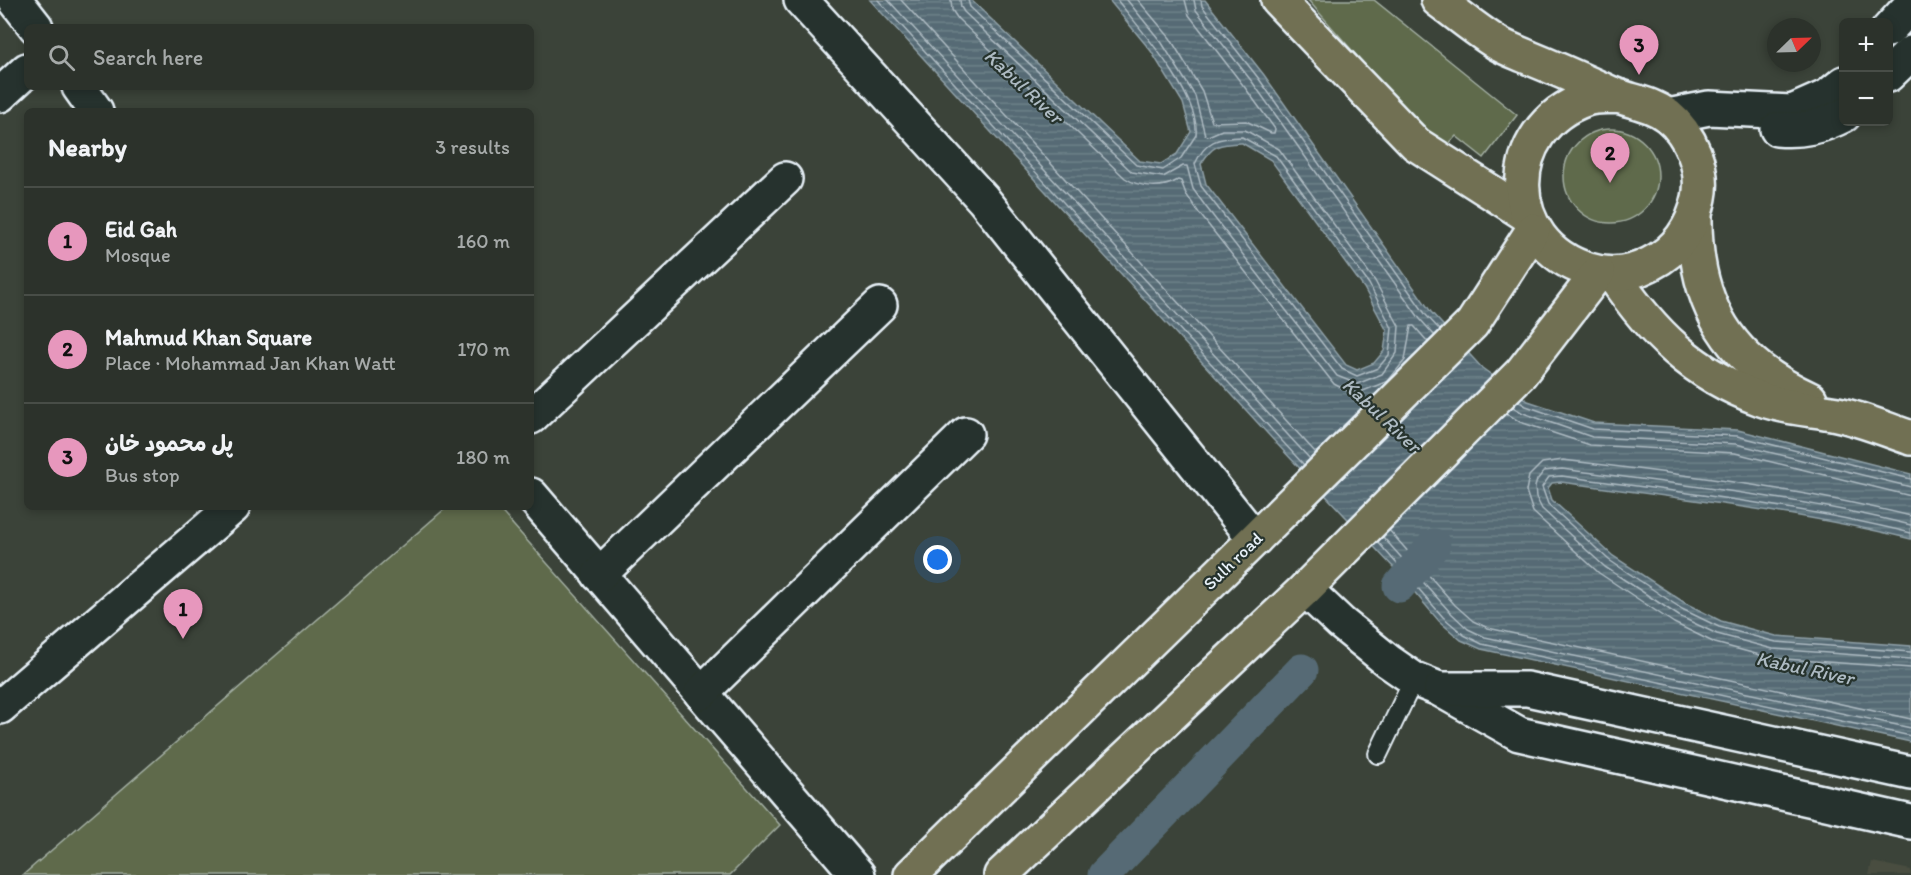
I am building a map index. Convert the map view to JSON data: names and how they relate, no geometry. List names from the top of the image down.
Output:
{
  "streets": {
    "main road": ["Sulh road"]
  },
  "water": ["Kabul River"],
  "north": "top right",
  "page": {
    "map_buttons": ["+", "−"],
    "search": "Search here",
    "pins": ["3", "2", "1"],
    "heading": ["Nearby", "3 results"],
    "list": [
      {
        "mark": "1",
        "name": "Eid Gah",
        "note": "Mosque",
        "value": "160 m"
      },
      {
        "mark": "2",
        "name": "Mahmud Khan Square",
        "note": "Place · Mohammad Jan Khan Watt",
        "value": "170 m"
      },
      {
        "mark": "3",
        "name": "پل محمود خان",
        "note": "Bus stop",
        "value": "180 m"
      }
    ]
  }
}
